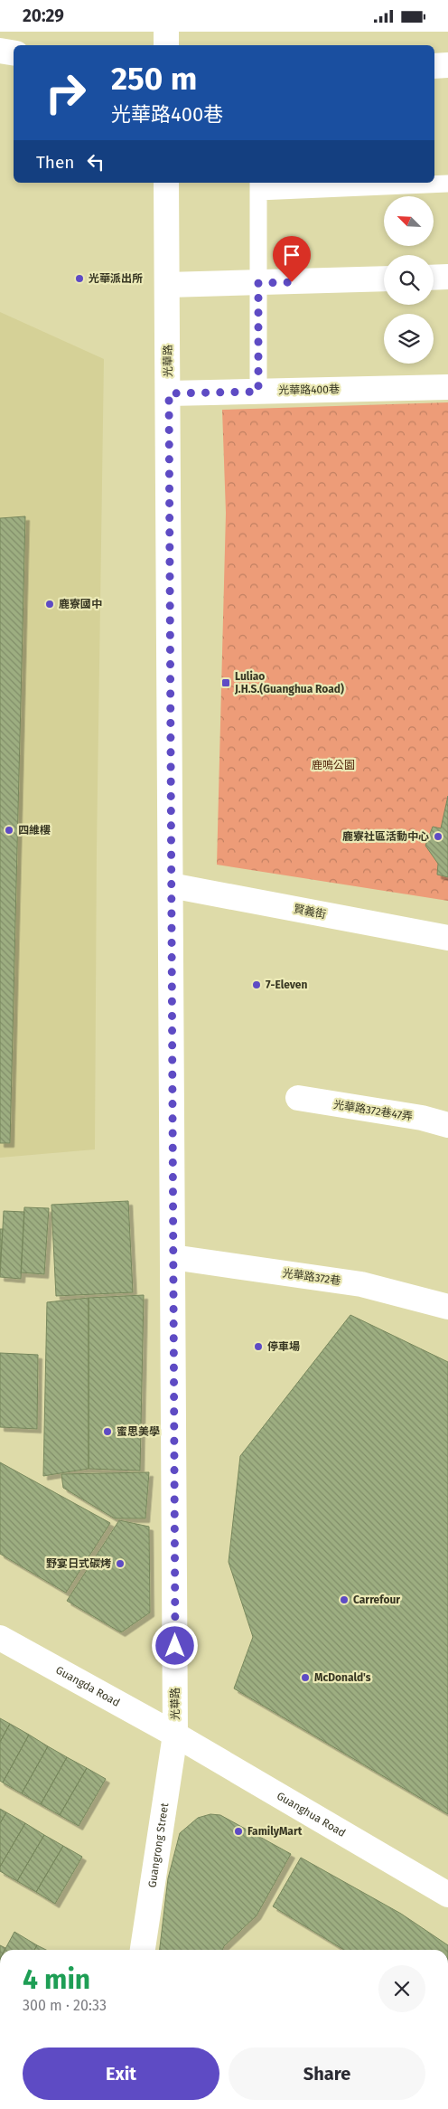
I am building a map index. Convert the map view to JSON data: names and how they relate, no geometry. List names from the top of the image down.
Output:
{
  "streets": {
    "street": [
      "光華路",
      "光華路400巷",
      "賢義街",
      "光華路372巷47弄",
      "光華路372巷",
      "Guangda Road",
      "Guanghua Road",
      "Guangrong Street"
    ]
  },
  "crossings": [
    ["光華路", "光華路400巷"],
    ["光華路", "賢義街"],
    ["光華路", "光華路372巷"],
    ["光華路", "Guangda Road"],
    ["光華路", "Guanghua Road"],
    ["光華路", "Guangrong Street"],
    ["Guangda Road", "Guanghua Road"],
    ["Guangda Road", "Guangrong Street"],
    ["Guanghua Road", "Guangrong Street"]
  ],
  "parks": ["鹿鳴公園"],
  "places": {
    "other": [
      "光華派出所",
      "鹿寮國中",
      "四維樓",
      "鹿寮社區活動中心",
      "7-Eleven",
      "停車場",
      "蜜思美學",
      "野宴日式碳烤",
      "Carrefour",
      "McDonald's",
      "FamilyMart"
    ],
    "transit": ["Luliao J.H.S.(Guanghua Road)"]
  },
  "north": "top left",
  "page": {
    "status": "20:29",
    "turn": ["250 m", "光華路400巷"],
    "then": "Then",
    "heading": ["4 min", "300 m · 20:33"],
    "buttons": ["Exit", "Share"]
  }
}
